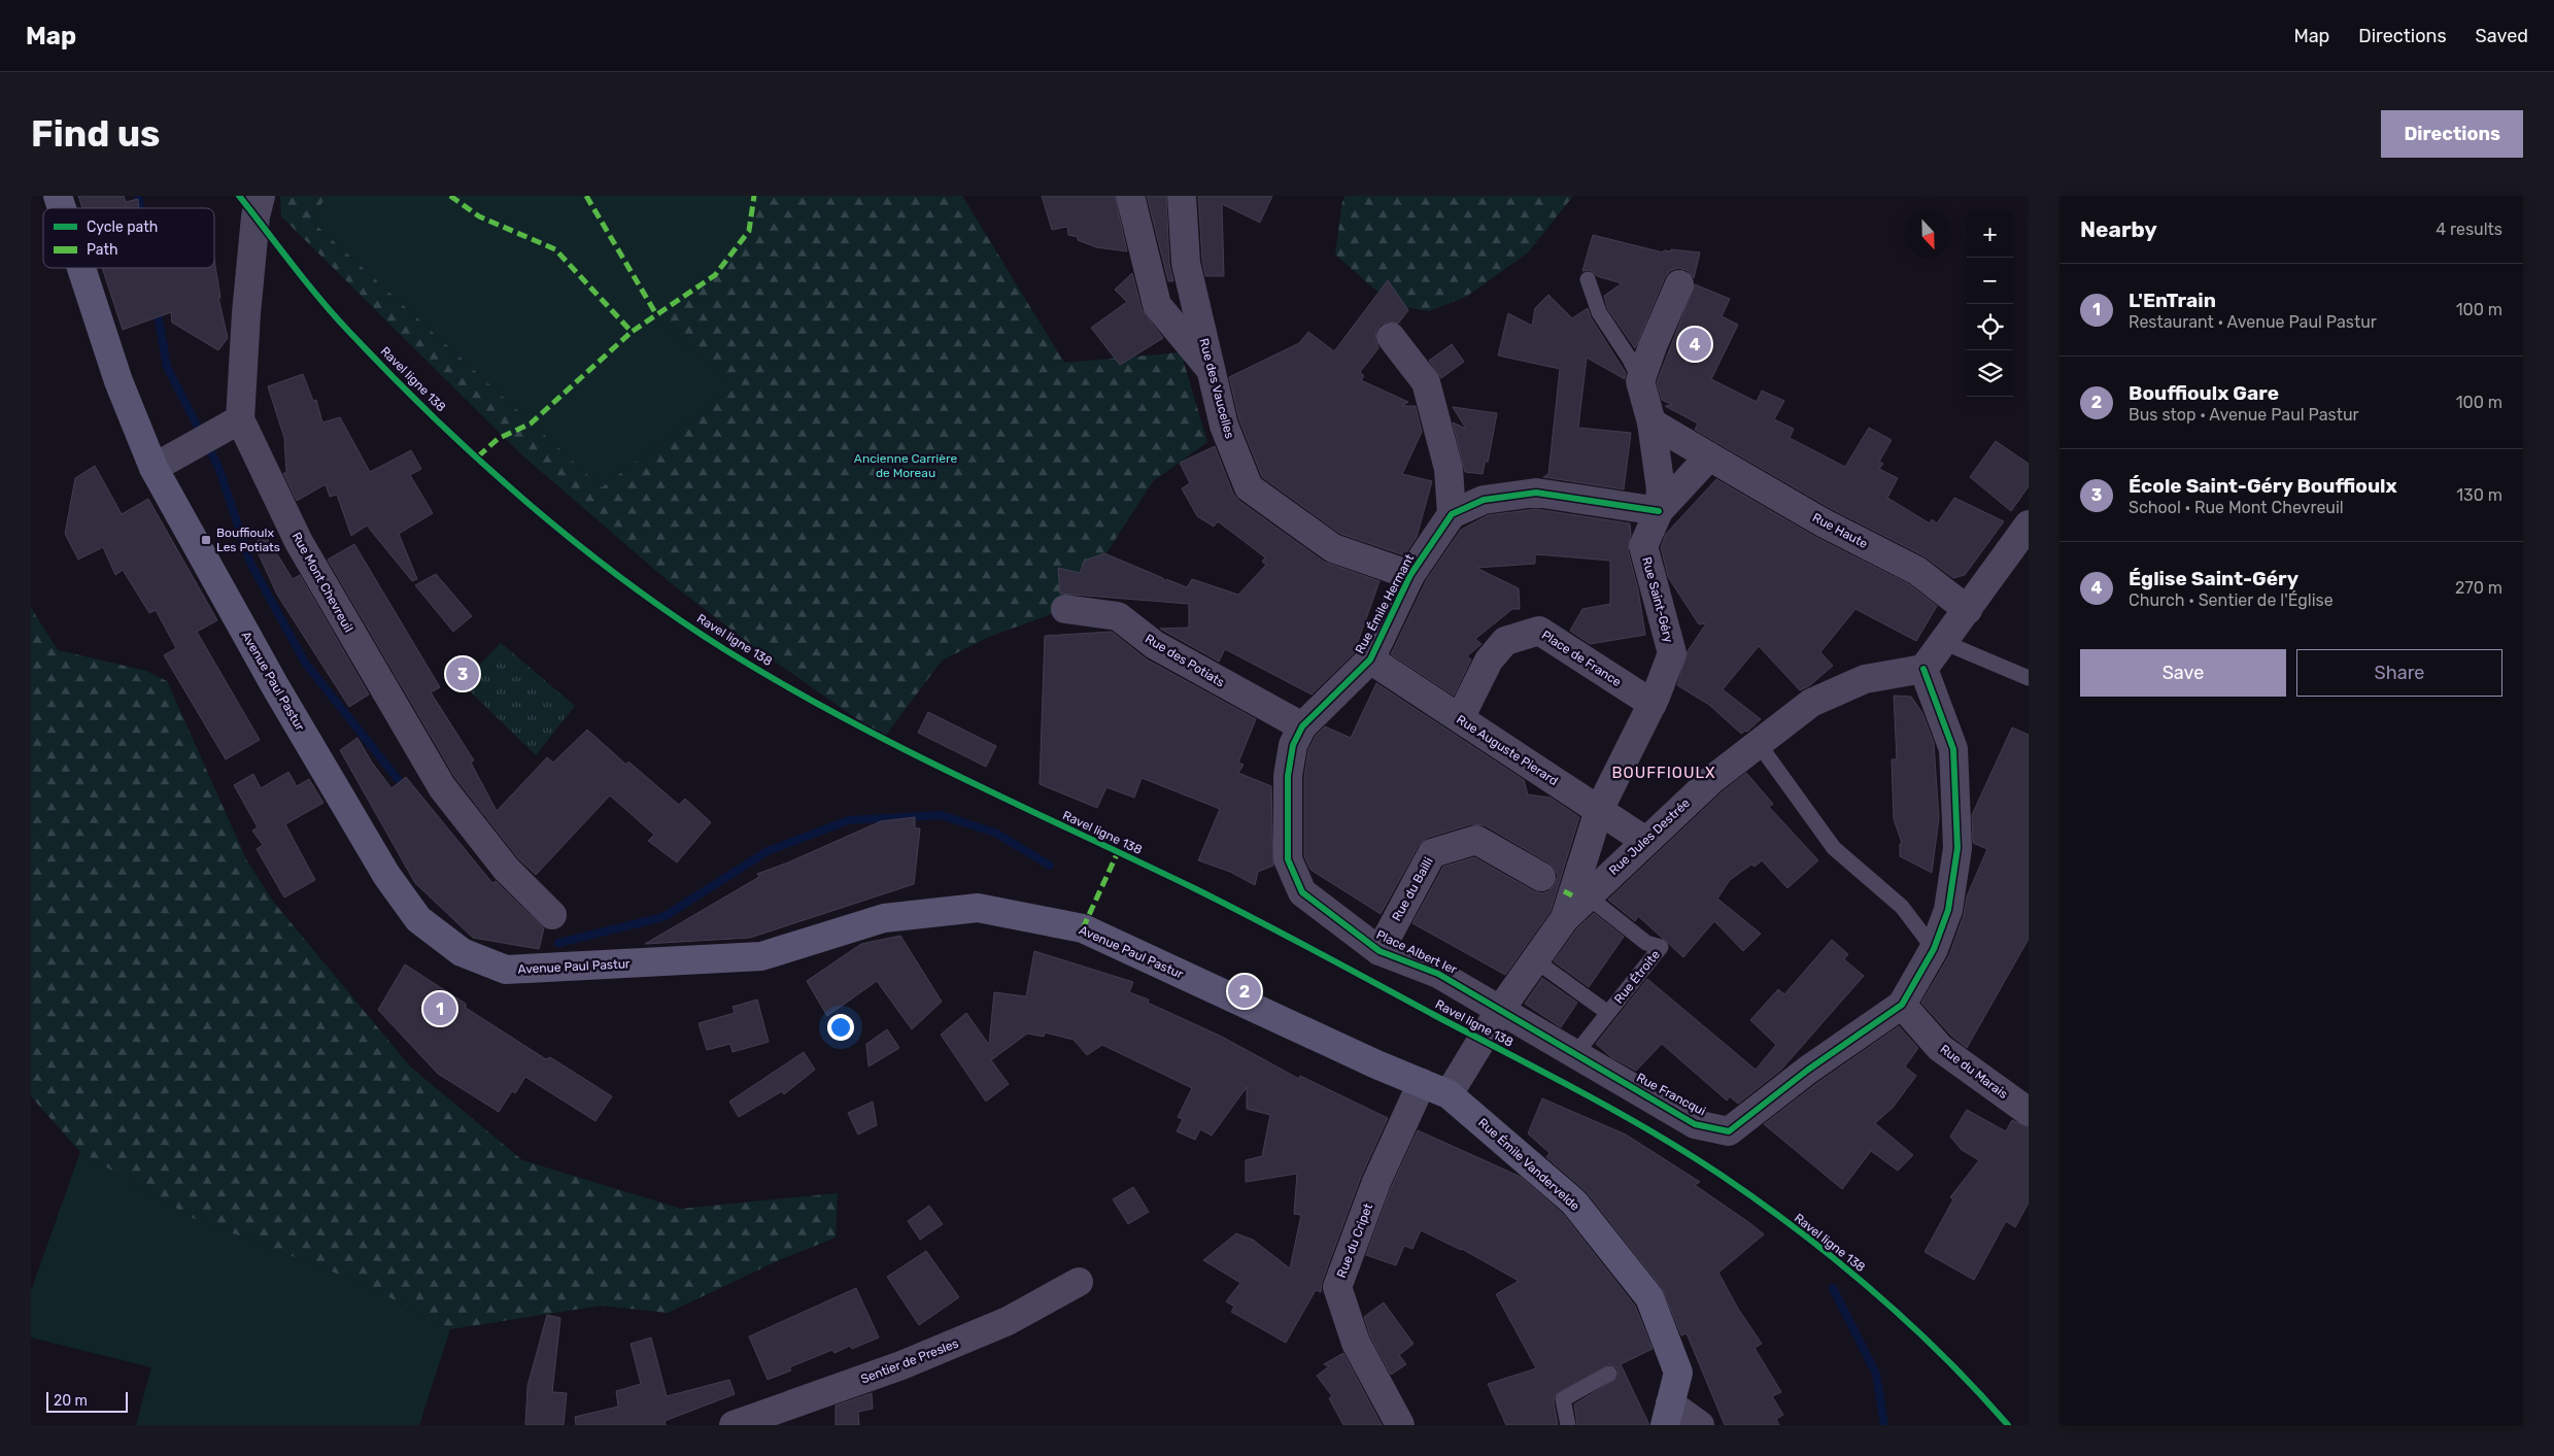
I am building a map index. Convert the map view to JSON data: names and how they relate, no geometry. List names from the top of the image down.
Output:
{
  "streets": {
    "main road": ["Avenue Paul Pastur", "Rue Émile Vandervelde"],
    "street": [
      "Rue des Vaucelles",
      "Rue Haute",
      "Rue Mont Chevreuil",
      "Rue Saint-Géry",
      "Rue Émile Hermant",
      "Place de France",
      "Rue des Potiats",
      "Rue Auguste Pierard",
      "Rue Jules Destrée",
      "Rue du Bailli",
      "Place Albert Ier",
      "Rue du Marais",
      "Rue Francqui",
      "Rue du Cripet",
      "Sentier de Presles"
    ],
    "lane": ["Rue Étroite"],
    "cycle path": ["Ravel ligne 138"]
  },
  "crossings": [
    ["Rue des Vaucelles", "Rue Émile Hermant"],
    ["Rue Saint-Géry", "Place de France"],
    ["Rue Saint-Géry", "Rue Auguste Pierard"],
    ["Rue Saint-Géry", "Rue Jules Destrée"],
    ["Rue Émile Hermant", "Rue des Potiats"],
    ["Rue Émile Hermant", "Rue Auguste Pierard"],
    ["Rue Émile Hermant", "Place Albert Ier"],
    ["Place de France", "Rue Auguste Pierard"],
    ["Avenue Paul Pastur", "Rue Jules Destrée"],
    ["Avenue Paul Pastur", "Rue Émile Vandervelde"],
    ["Avenue Paul Pastur", "Rue du Cripet"],
    ["Rue Auguste Pierard", "Rue Jules Destrée"],
    ["Rue Jules Destrée", "Place Albert Ier"],
    ["Rue Jules Destrée", "Rue Étroite"],
    ["Rue Jules Destrée", "Rue Francqui"],
    ["Rue Jules Destrée", "Rue Émile Vandervelde"],
    ["Rue du Bailli", "Place Albert Ier"],
    ["Place Albert Ier", "Rue Francqui"],
    ["Rue Étroite", "Rue Francqui"],
    ["Rue du Marais", "Rue Francqui"]
  ],
  "districts": ["BOUFFIOULX"],
  "parks": ["Ancienne Carrière de Moreau"],
  "places": {
    "transit": ["Bouffioulx Les Potiats"]
  },
  "legend": ["Cycle path", "Path"],
  "scale_bar": "20 m",
  "north": "bottom",
  "page": {
    "header": "Map",
    "nav": ["Map", "Directions", "Saved"],
    "buttons": [
      "Directions",
      ["Save", "Share"]
    ],
    "title": "Find us",
    "heading": ["Nearby", "4 results"],
    "map_buttons": ["+", "−"],
    "list": [
      {
        "mark": "1",
        "name": "L'EnTrain",
        "note": "Restaurant · Avenue Paul Pastur",
        "value": "100 m"
      },
      {
        "mark": "2",
        "name": "Bouffioulx Gare",
        "note": "Bus stop · Avenue Paul Pastur",
        "value": "100 m"
      },
      {
        "mark": "3",
        "name": "École Saint-Géry Bouffioulx",
        "note": "School · Rue Mont Chevreuil",
        "value": "130 m"
      },
      {
        "mark": "4",
        "name": "Église Saint-Géry",
        "note": "Church · Sentier de l'Église",
        "value": "270 m"
      }
    ],
    "pins": [
      "4",
      "3",
      "2",
      "1"
    ],
    "scale": "20 m"
  }
}
